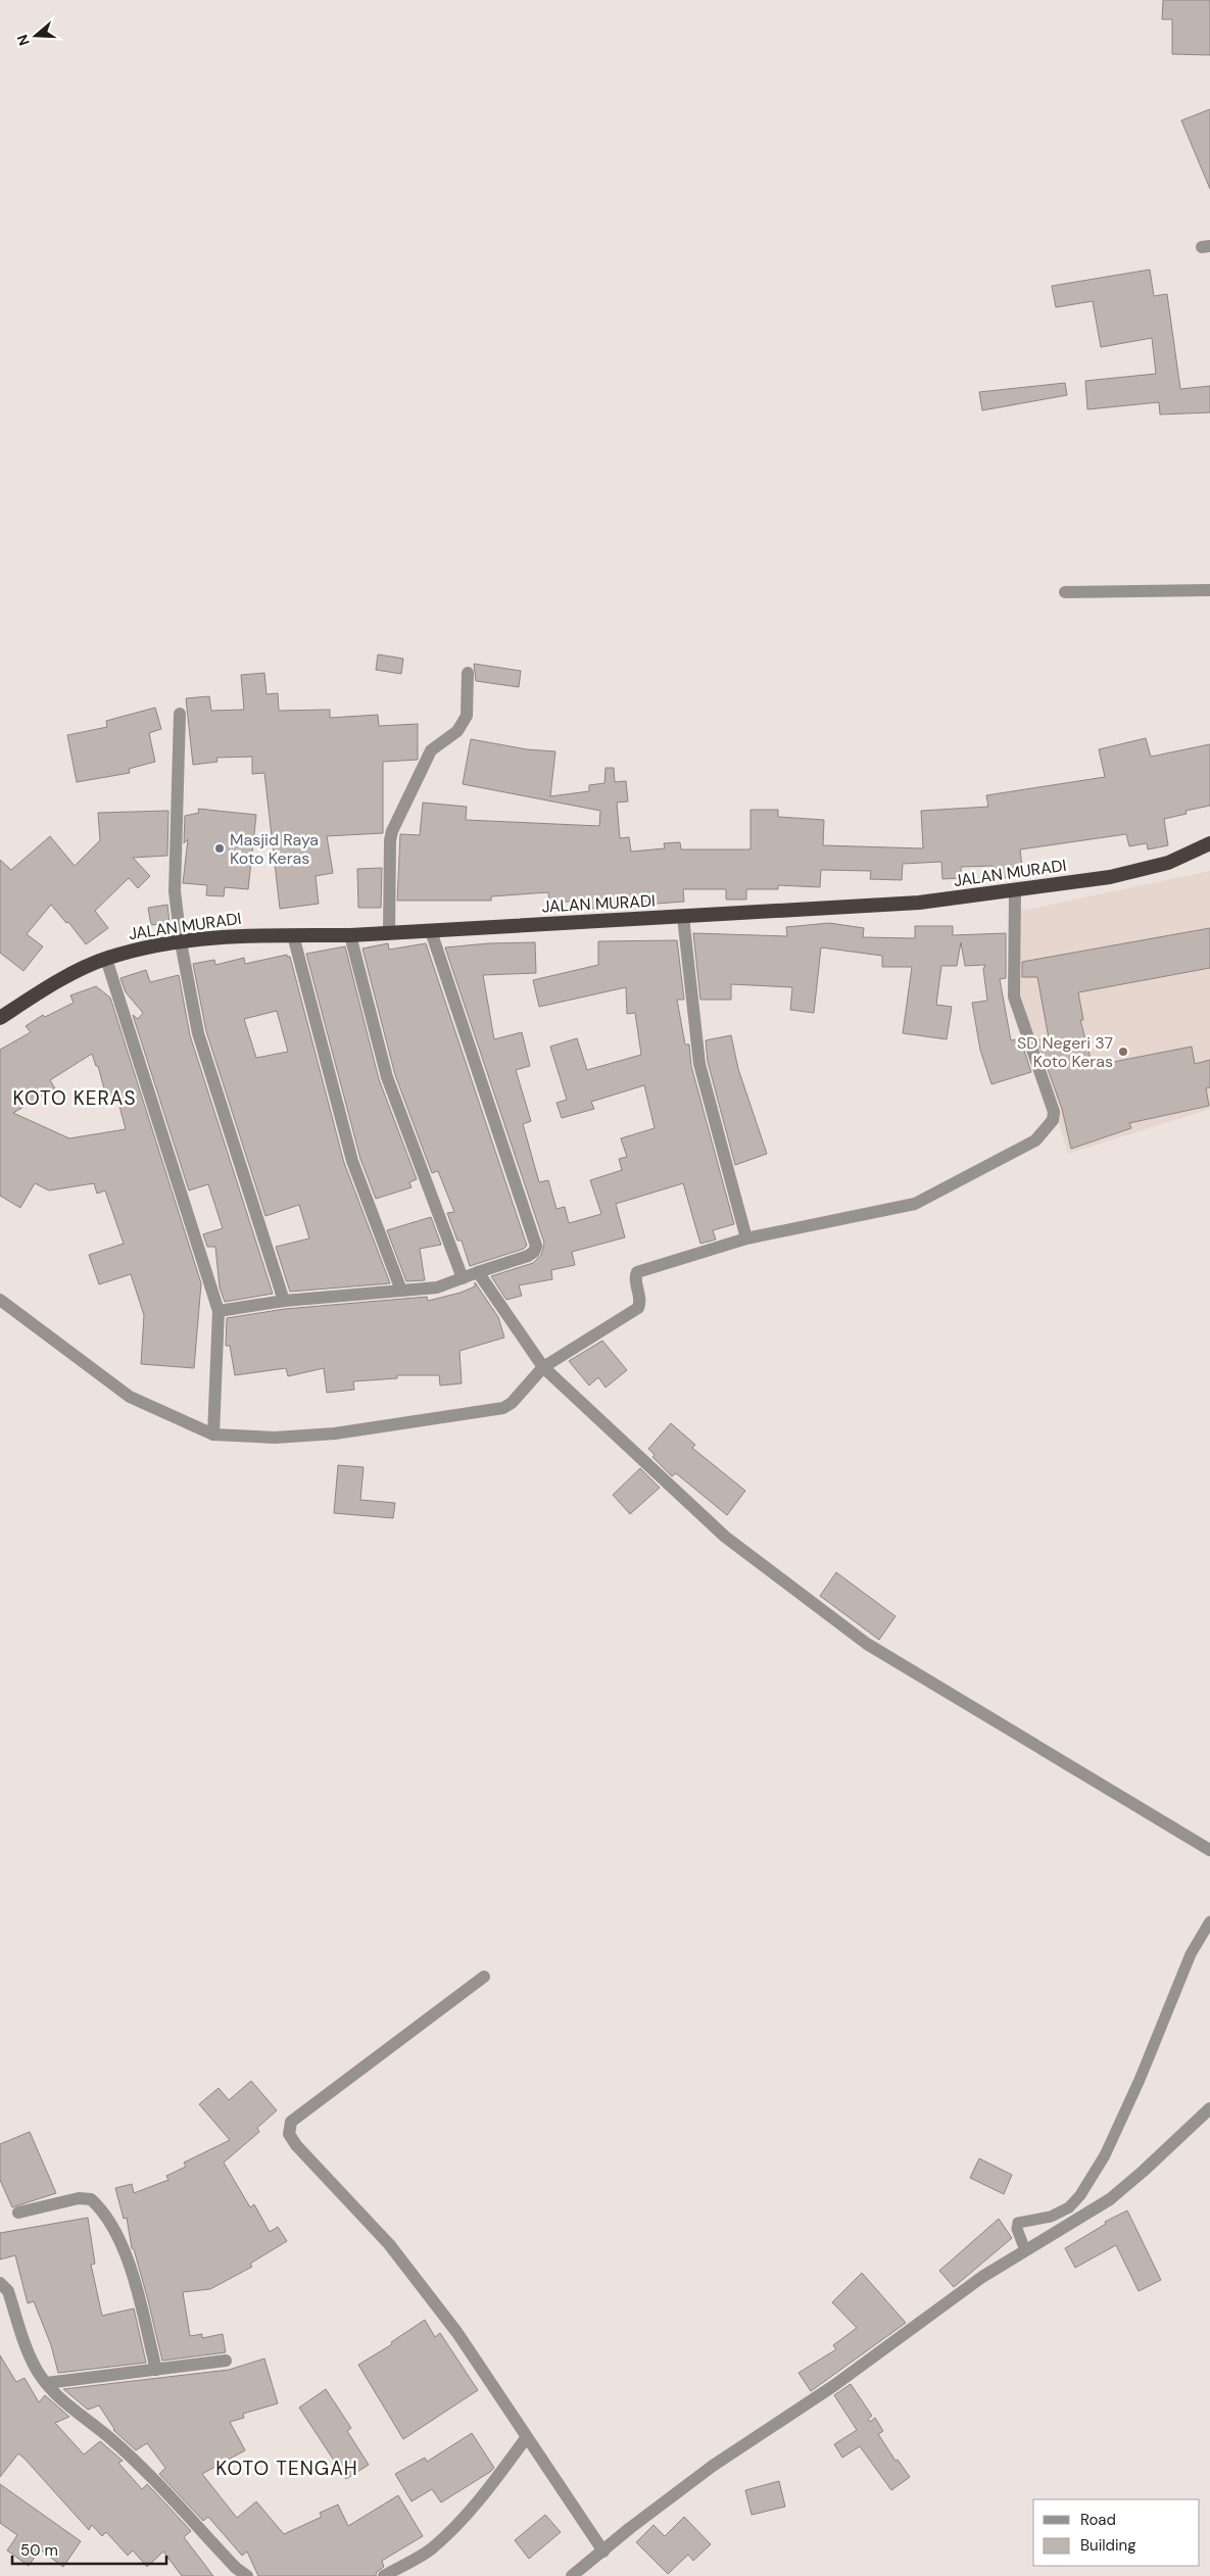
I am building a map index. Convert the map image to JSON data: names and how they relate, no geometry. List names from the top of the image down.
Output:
{
  "streets": {
    "highway": ["JALAN MURADI"]
  },
  "districts": ["KOTO KERAS", "KOTO TENGAH"],
  "places": ["Masjid Raya Koto Keras", "SD Negeri 37 Koto Keras"],
  "legend": ["Road", "Building"],
  "scale_bar": "50 m",
  "north": "left"
}
